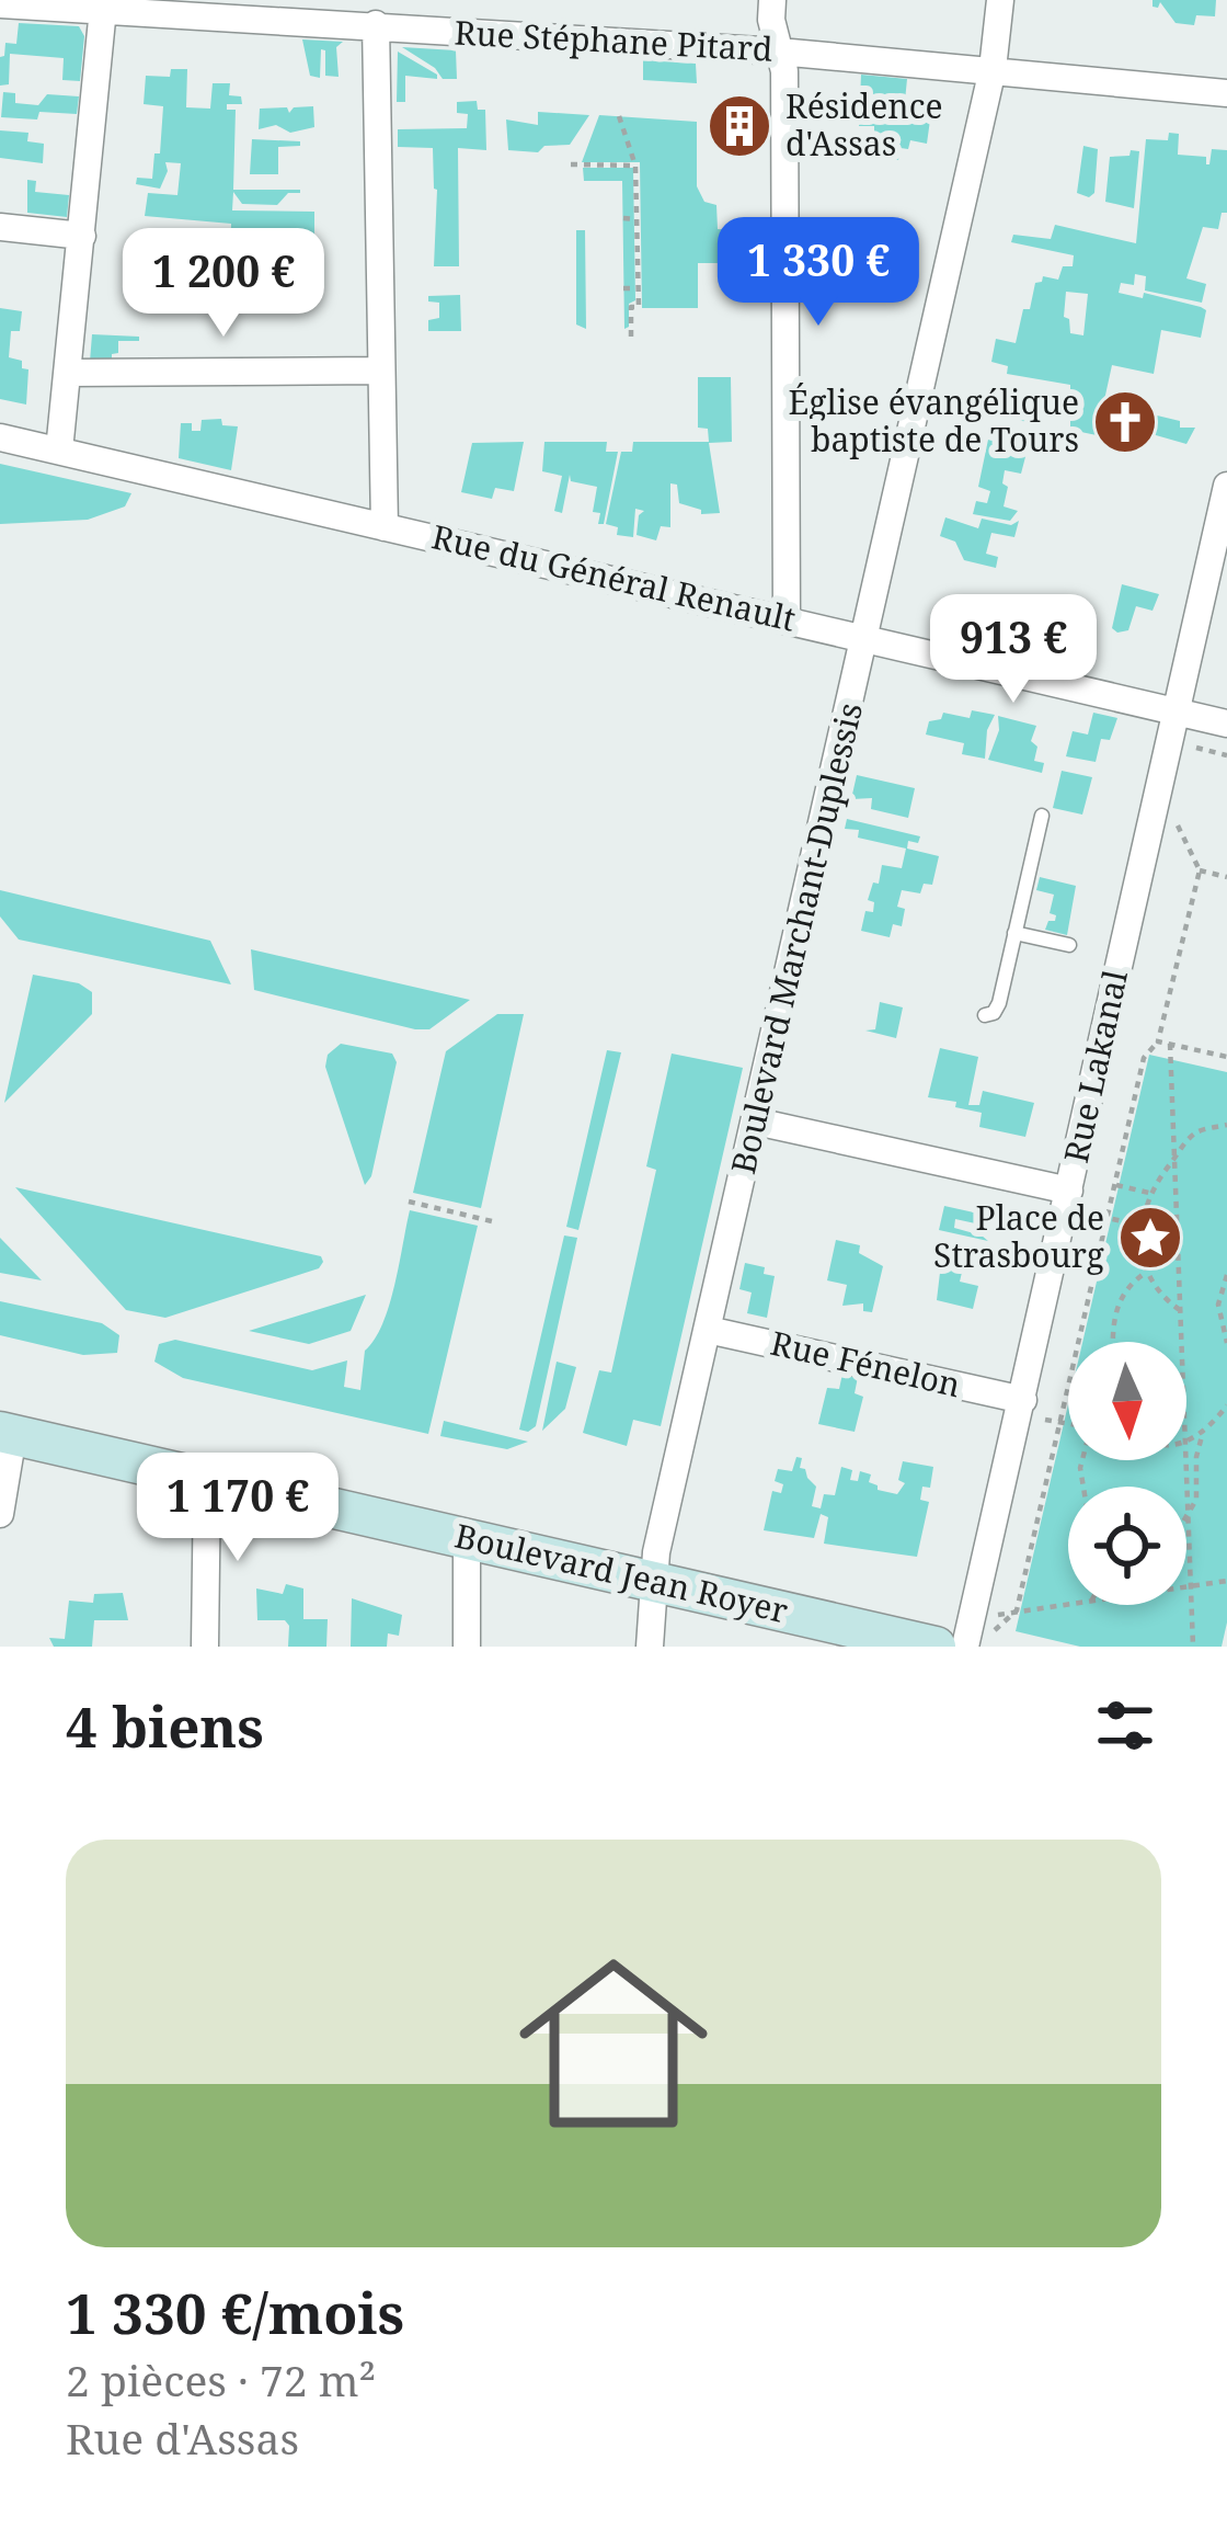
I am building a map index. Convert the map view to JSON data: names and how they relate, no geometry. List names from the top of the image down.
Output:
{
  "streets": {
    "street": [
      "Rue Stéphane Pitard",
      "Rue du Général Renault",
      "Boulevard Marchant-Duplessis",
      "Rue Lakanal",
      "Rue Fénelon",
      "Boulevard Jean Royer"
    ]
  },
  "crossings": [
    ["Rue Stéphane Pitard", "Boulevard Marchant-Duplessis"],
    ["Rue du Général Renault", "Boulevard Marchant-Duplessis"],
    ["Rue du Général Renault", "Rue Lakanal"],
    ["Boulevard Marchant-Duplessis", "Rue Fénelon"],
    ["Boulevard Marchant-Duplessis", "Boulevard Jean Royer"],
    ["Rue Lakanal", "Rue Fénelon"]
  ],
  "places": {
    "building": ["Résidence d'Assas"],
    "church": ["Église évangélique baptiste de Tours"],
    "place": ["Place de Strasbourg"]
  },
  "north": "bottom",
  "page": {
    "price": [
      "1 330 €",
      "1 200 €",
      "913 €",
      "1 170 €"
    ],
    "heading": "4 biens",
    "list": [
      {
        "name": "1 330 €/mois",
        "note": "2 pièces · 72 m² · Rue d'Assas"
      }
    ]
  }
}
